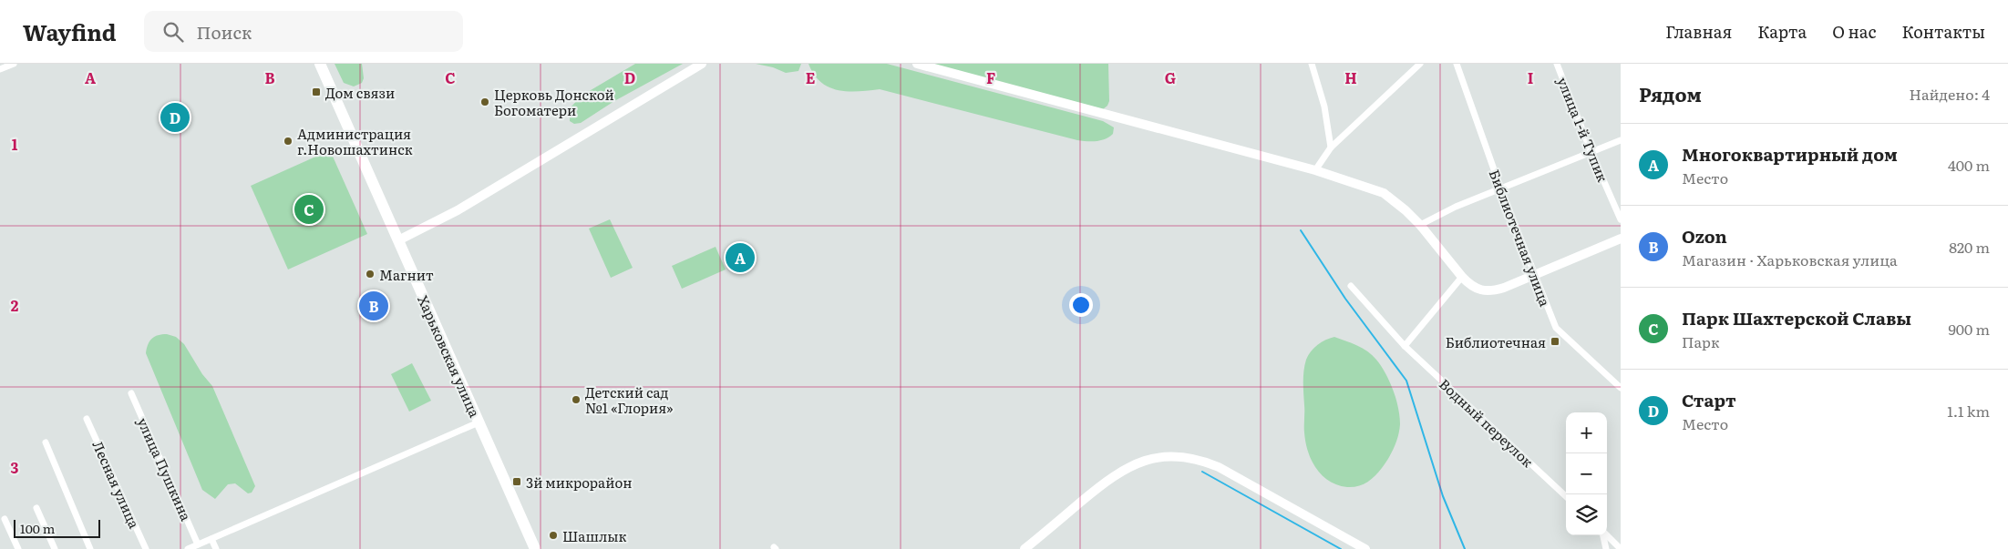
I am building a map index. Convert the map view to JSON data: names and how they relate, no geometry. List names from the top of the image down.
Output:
{
  "streets": {
    "highway": ["Харьковская улица"],
    "street": [
      "улица 1-й Тупик",
      "Библиотечная улица",
      "Водный переулок",
      "улица Пушкина",
      "Лесная улица"
    ]
  },
  "places": {
    "transit": ["Дом связи", "Библиотечная", "3й микрорайон"],
    "other": [
      "Церковь Донской Богоматери",
      "Администрация г.Новошахтинск",
      "Магнит",
      "Детский сад №1 «Глория»",
      "Шашлык"
    ]
  },
  "scale_bar": "100 m",
  "page": {
    "header": "Wayfind",
    "search": "Поиск",
    "nav": [
      "Главная",
      "Карта",
      "О нас",
      "Контакты"
    ],
    "heading": ["Рядом", "Найдено: 4"],
    "pins": [
      "D",
      "C",
      "A",
      "B"
    ],
    "list": [
      {
        "mark": "A",
        "name": "Многоквартирный дом",
        "note": "Место",
        "value": "400 m"
      },
      {
        "mark": "B",
        "name": "Ozon",
        "note": "Магазин · Харьковская улица",
        "value": "820 m"
      },
      {
        "mark": "C",
        "name": "Парк Шахтерской Славы",
        "note": "Парк",
        "value": "900 m"
      },
      {
        "mark": "D",
        "name": "Старт",
        "note": "Место",
        "value": "1.1 km"
      }
    ],
    "map_buttons": ["+", "−"],
    "scale": "100 m"
  },
  "grid": {
    "columns": [
      "A",
      "B",
      "C",
      "D",
      "E",
      "F",
      "G",
      "H",
      "I"
    ],
    "rows": ["1", "2", "3"]
  }
}
